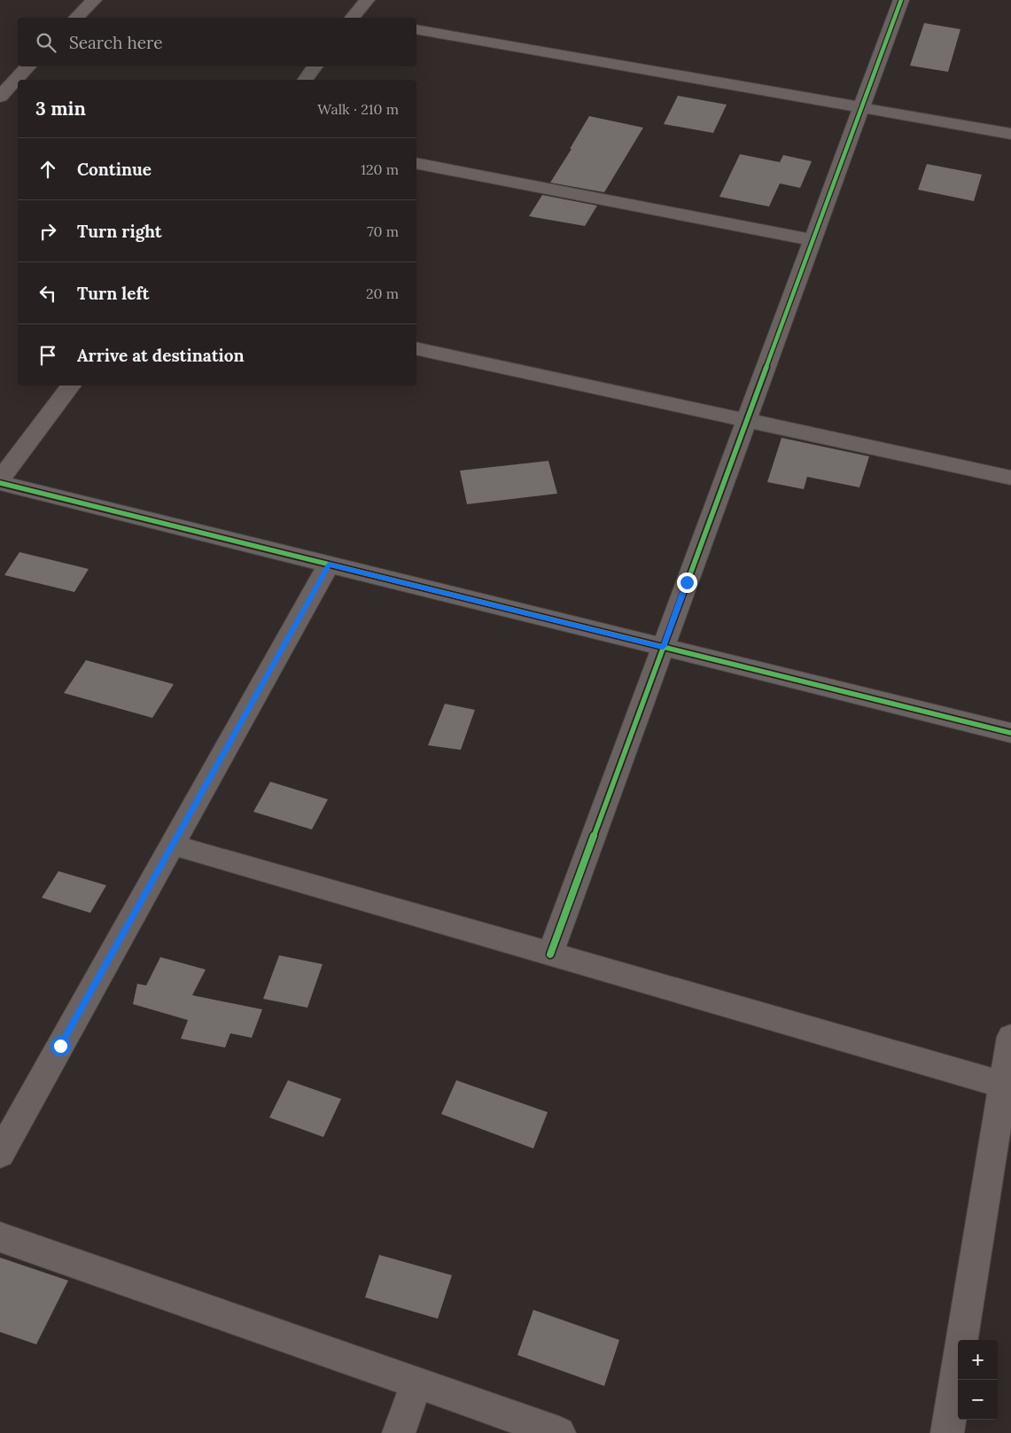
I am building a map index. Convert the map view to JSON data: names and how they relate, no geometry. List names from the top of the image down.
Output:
{
  "page": {
    "search": "Search here",
    "heading": ["3 min", "Walk · 210 m"],
    "list": [
      ["Continue", "120 m"],
      ["Turn right", "70 m"],
      ["Turn left", "20 m"],
      "Arrive at destination"
    ],
    "map_buttons": ["+", "−"]
  }
}
